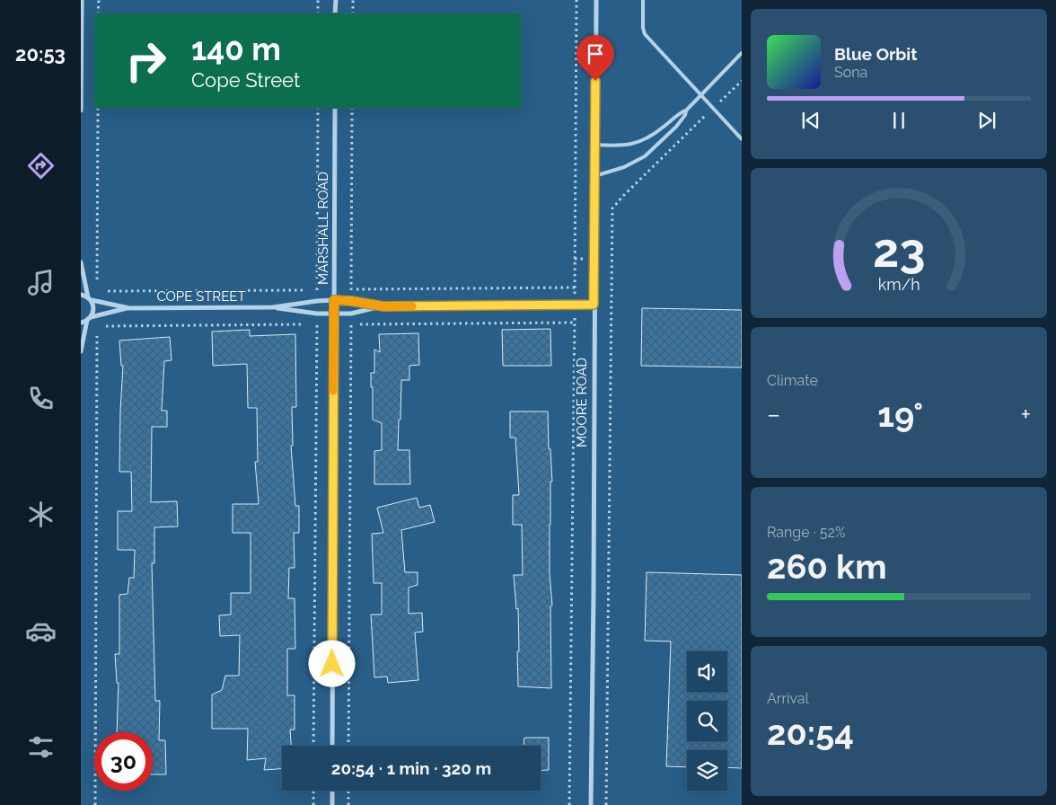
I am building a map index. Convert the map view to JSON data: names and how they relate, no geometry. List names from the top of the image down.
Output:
{
  "streets": {
    "street": ["MARSHALL ROAD", "COPE STREET", "MOORE ROAD"]
  },
  "crossings": [
    ["MARSHALL ROAD", "COPE STREET"],
    ["COPE STREET", "MOORE ROAD"]
  ],
  "page": {
    "tabs": "20:53",
    "turn": ["140 m", "Cope Street"],
    "song": ["Blue Orbit", "Sona"],
    "tile": [
      "Climate",
      ["Range · 52%", "260 km"],
      ["Arrival", "20:54"]
    ],
    "heat": ["−", "19°", "+"],
    "limit": "30",
    "trip": "20:54 · 1 min · 320 m",
    "gauge": ["23", "km/h"]
  }
}
